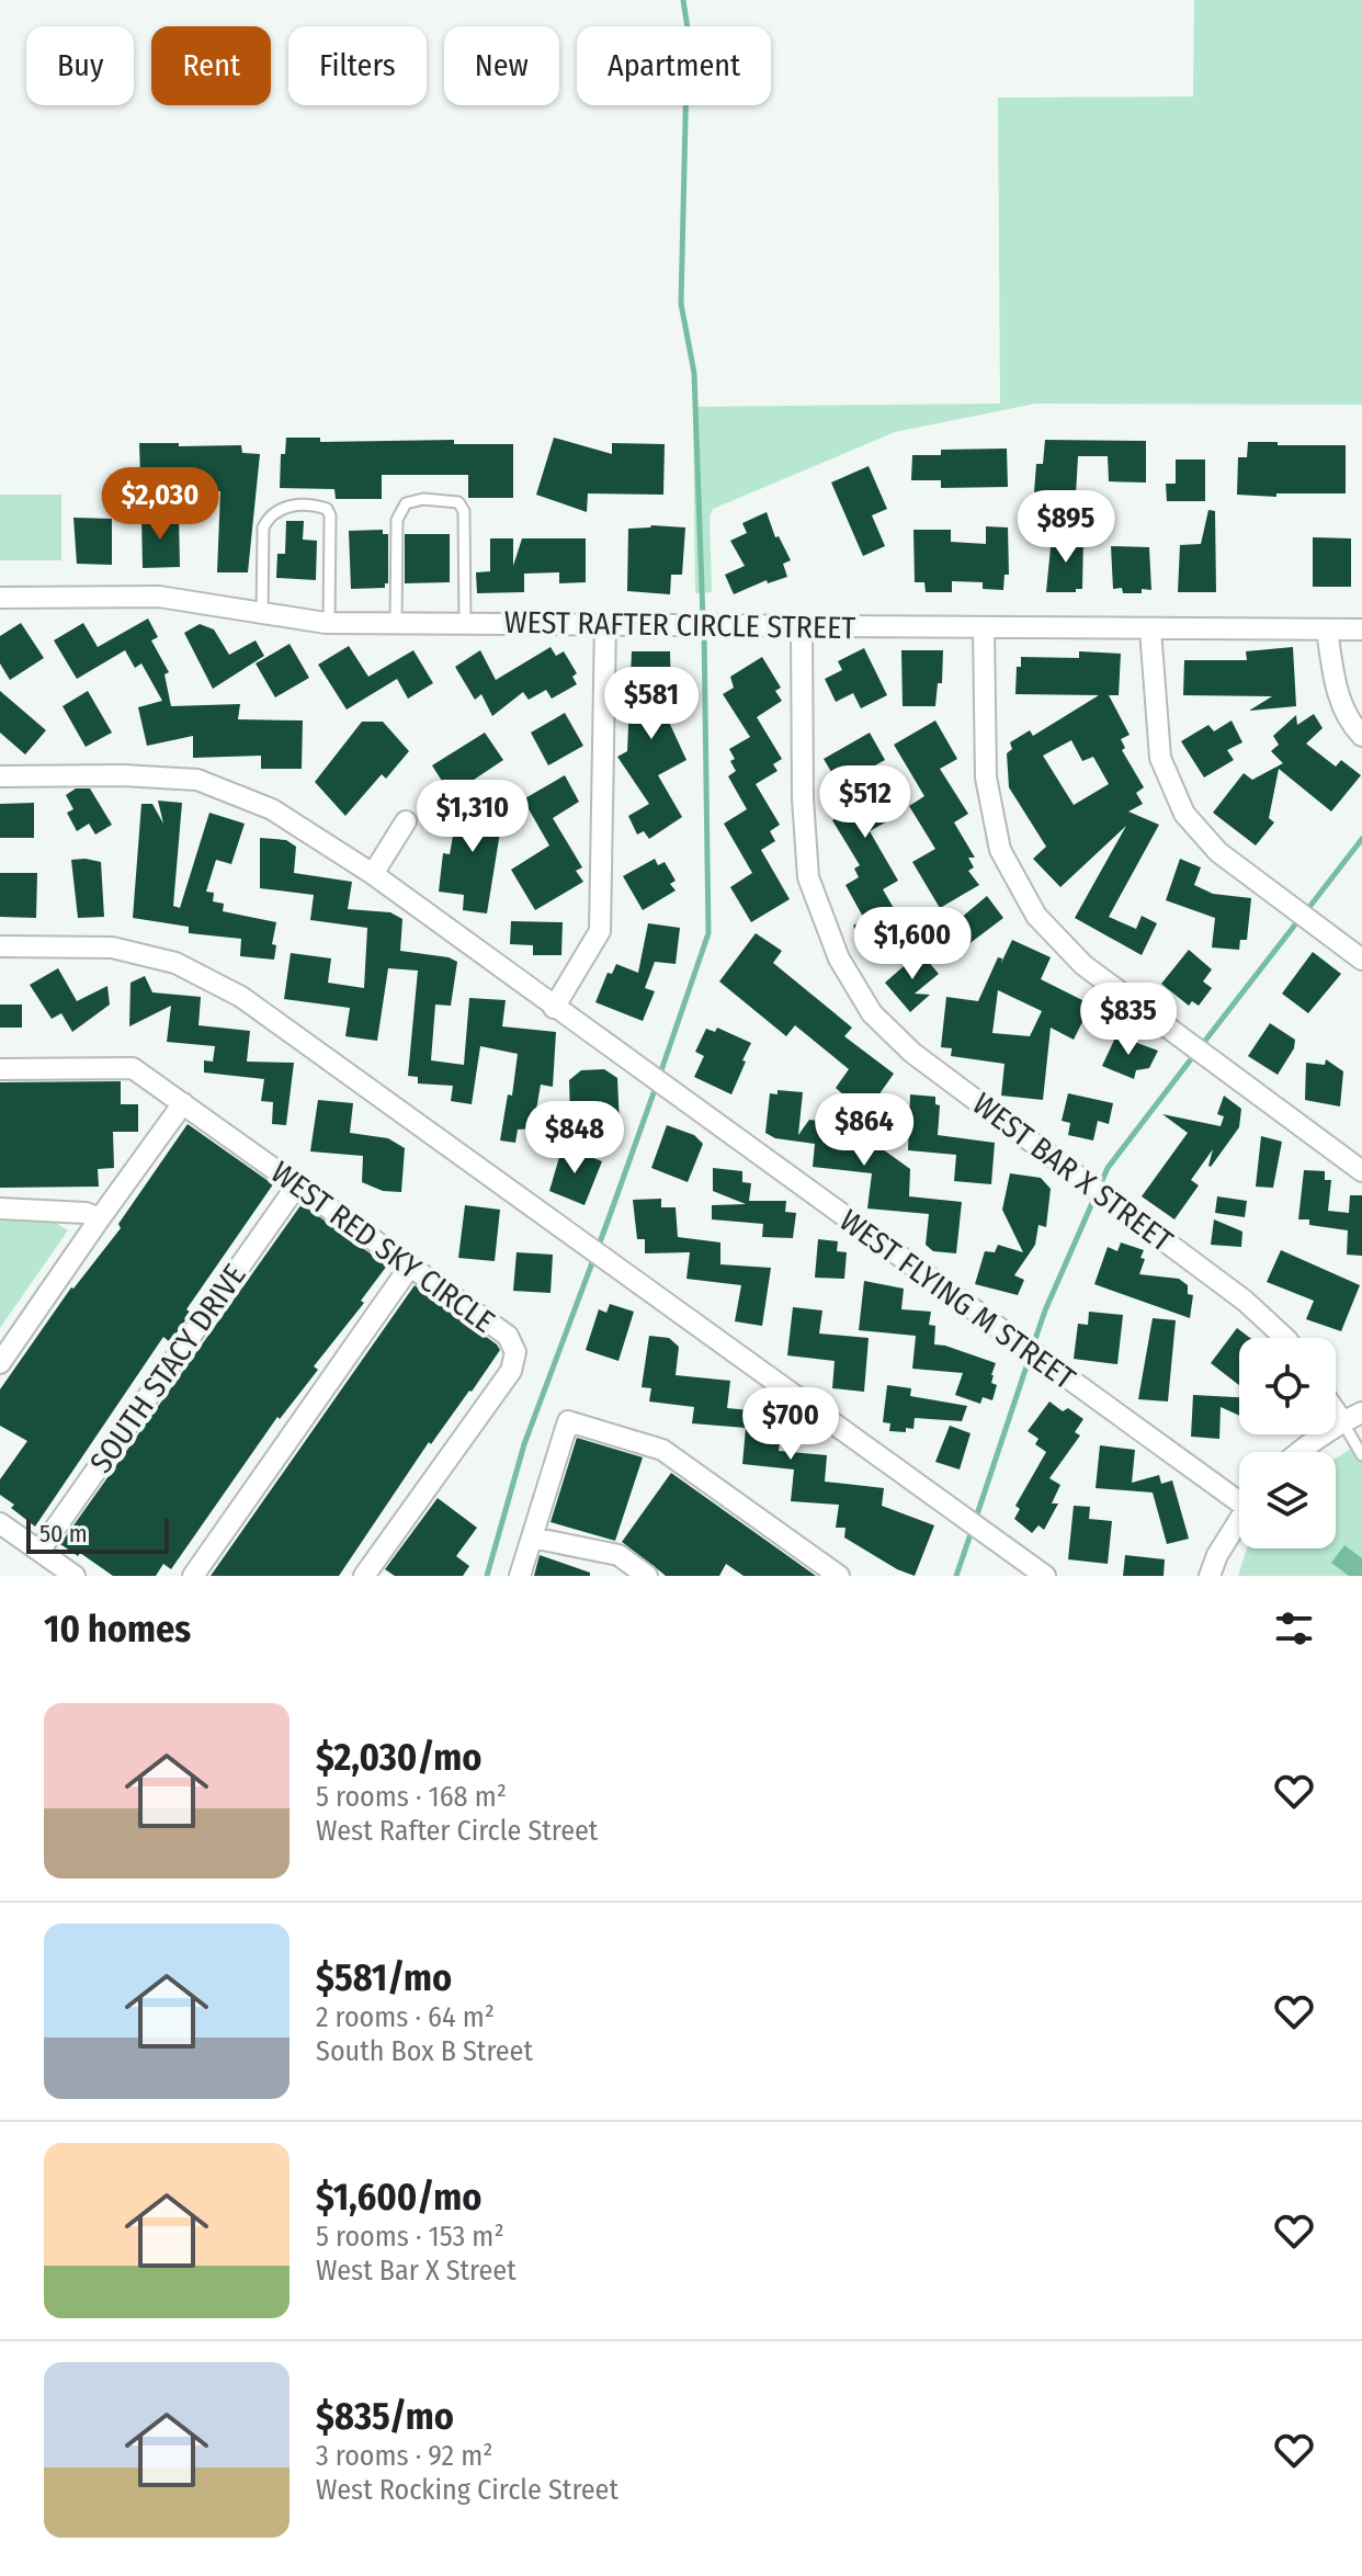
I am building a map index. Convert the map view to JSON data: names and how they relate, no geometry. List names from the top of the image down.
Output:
{
  "streets": {
    "street": [
      "WEST RAFTER CIRCLE STREET",
      "WEST BAR X STREET",
      "WEST RED SKY CIRCLE",
      "WEST FLYING M STREET",
      "SOUTH STACY DRIVE"
    ]
  },
  "crossings": [
    ["WEST RAFTER CIRCLE STREET", "WEST BAR X STREET"],
    ["WEST RED SKY CIRCLE", "SOUTH STACY DRIVE"]
  ],
  "scale_bar": "50 m",
  "page": {
    "chip": [
      "Buy",
      "Rent",
      "Filters",
      "New",
      "Apartment"
    ],
    "price": [
      "$2,030",
      "$895",
      "$581",
      "$512",
      "$1,310",
      "$1,600",
      "$835",
      "$864",
      "$848",
      "$700"
    ],
    "scale": "50 m",
    "heading": "10 homes",
    "list": [
      {
        "name": "$2,030/mo",
        "note": "5 rooms · 168 m² · West Rafter Circle Street"
      },
      {
        "name": "$581/mo",
        "note": "2 rooms · 64 m² · South Box B Street"
      },
      {
        "name": "$1,600/mo",
        "note": "5 rooms · 153 m² · West Bar X Street"
      },
      {
        "name": "$835/mo",
        "note": "3 rooms · 92 m² · West Rocking Circle Street"
      }
    ]
  }
}
